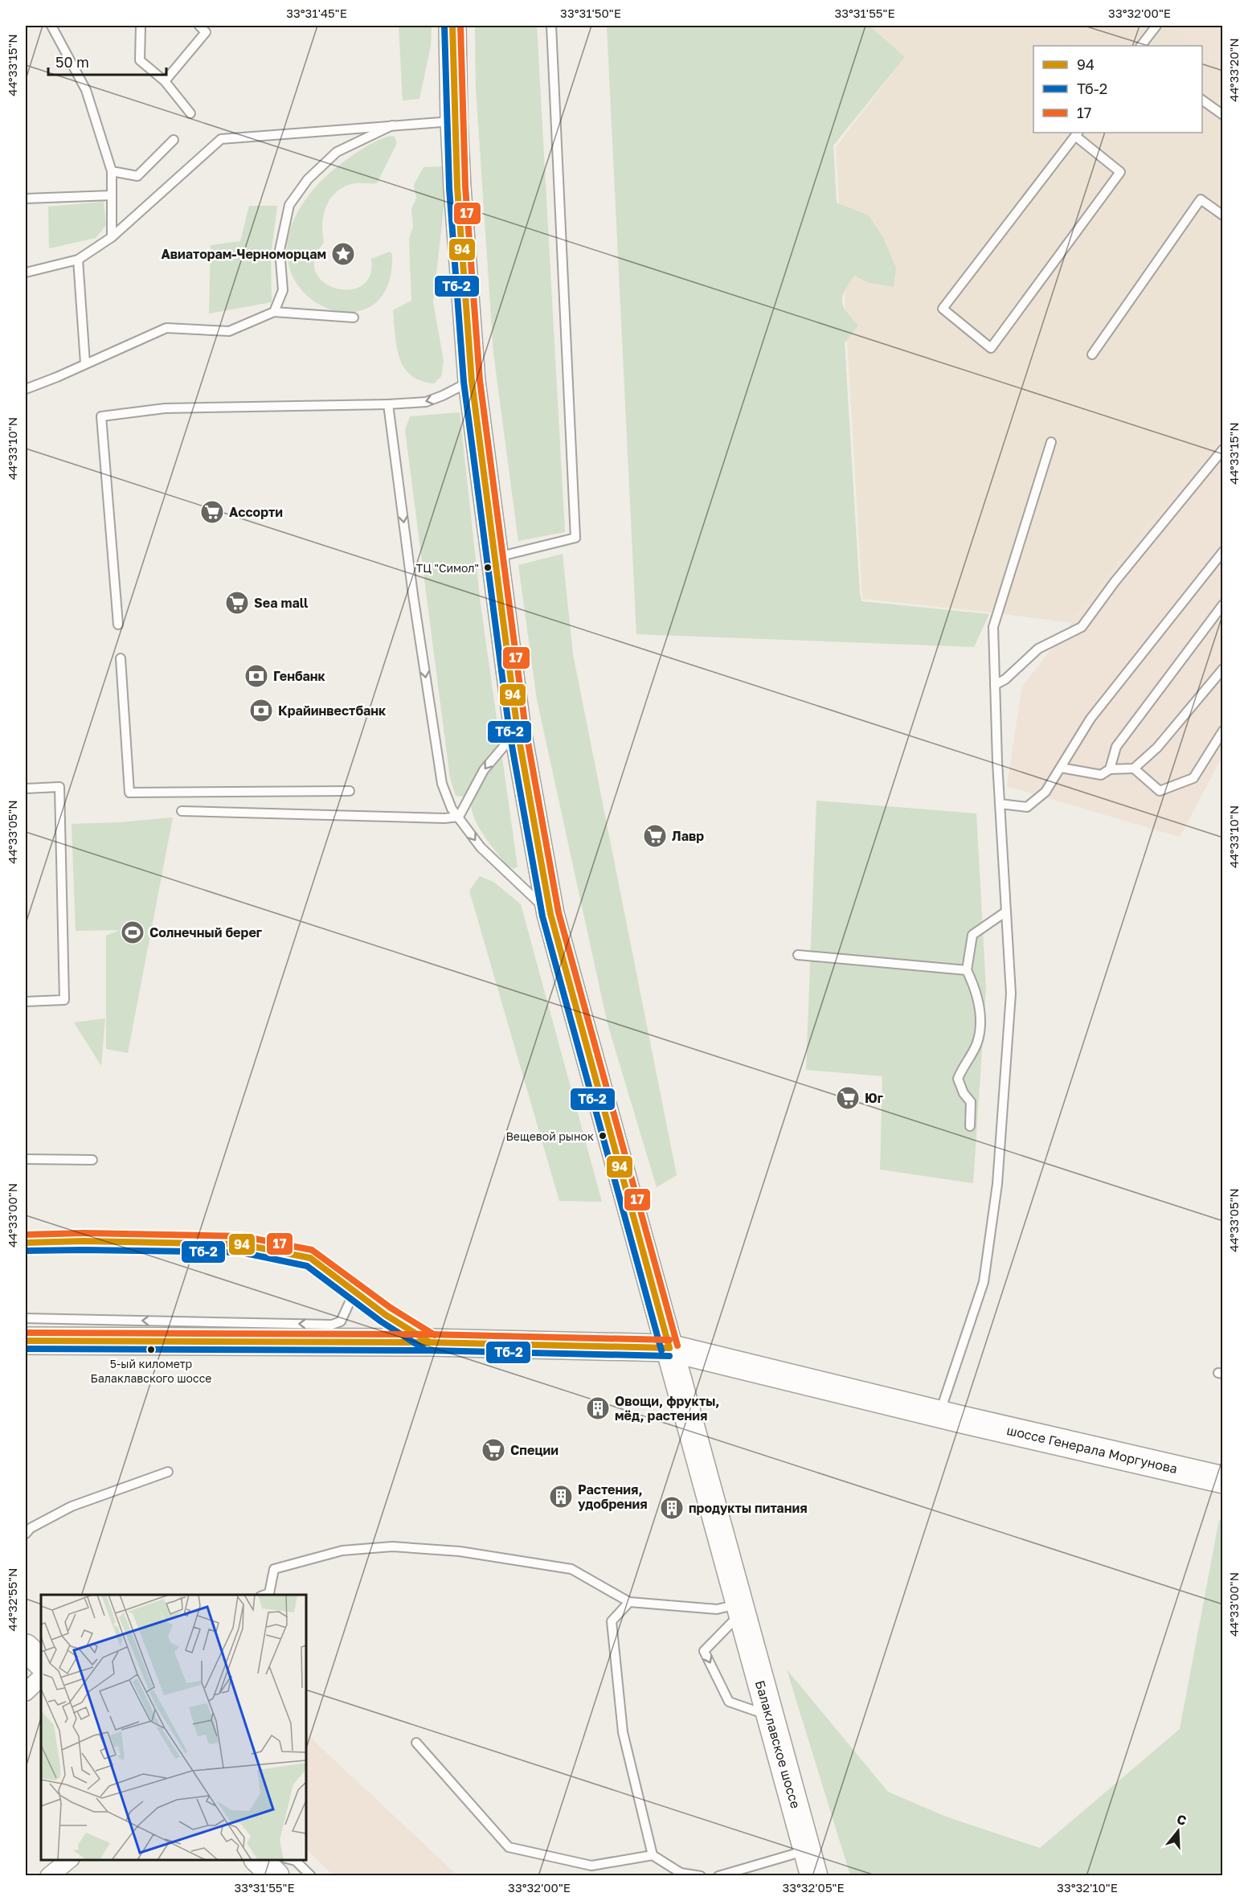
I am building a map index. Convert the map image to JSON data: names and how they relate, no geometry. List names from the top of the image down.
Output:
{
  "streets": {
    "main road": ["шоссе Генерала Моргунова", "Балаклавское шоссе"]
  },
  "crossings": [
    ["шоссе Генерала Моргунова", "Балаклавское шоссе"]
  ],
  "places": {
    "place": ["Авиаторам-Черноморцам"],
    "supermarket": [
      "Ассорти",
      "Sea mall",
      "Лавр",
      "Юг",
      "Специи"
    ],
    "other": ["ТЦ \"Симол\"", "Вещевой рынок", "5-ый километр Балаклавского шоссе"],
    "bank": ["Генбанк", "Крайинвестбанк"],
    "sports": ["Солнечный берег"],
    "building": ["Овощи, фрукты, мёд, растения", "Растения, удобрения", "продукты питания"]
  },
  "lines": ["transit line 94", "transit line Тб-2", "transit line 17"],
  "legend": ["94", "Тб-2", "17"],
  "scale_bar": "50 m",
  "north": "top",
  "coordinates": [
    "33°31'45\"E",
    "33°31'50\"E",
    "33°31'55\"E",
    "33°32'00\"E",
    "44°33'15\"N",
    "44°33'20\"N",
    "44°33'10\"N",
    "44°33'05\"N",
    "44°33'00\"N",
    "44°32'55\"N",
    "33°32'05\"E",
    "33°32'10\"E"
  ]
}
